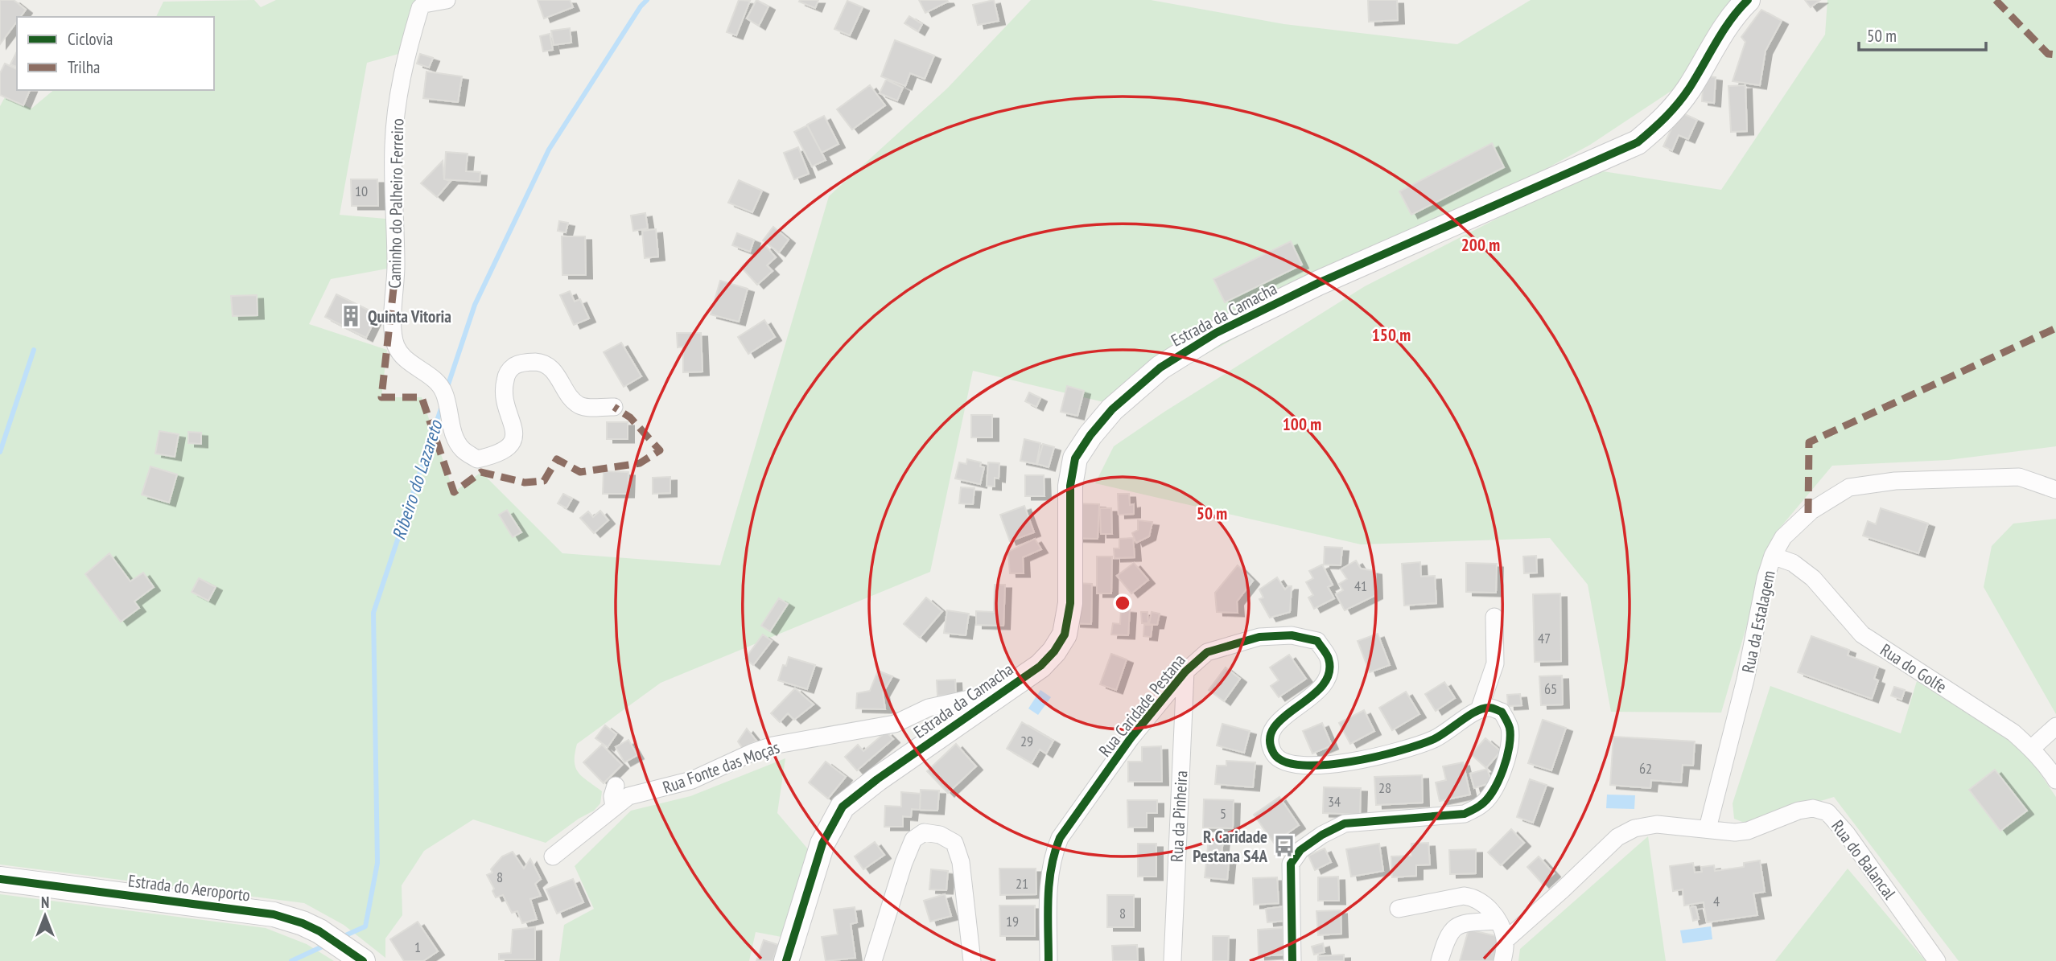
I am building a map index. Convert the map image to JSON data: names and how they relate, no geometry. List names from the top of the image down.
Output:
{
  "streets": {
    "street": [
      "Caminho do Palheiro Ferreiro",
      "Estrada da Camacha",
      "Rua da Estalagem",
      "Rua do Golfe",
      "Rua Caridade Pestana",
      "Rua Fonte das Moças",
      "Rua da Pinheira",
      "Rua do Balancal",
      "Estrada do Aeroporto"
    ]
  },
  "crossings": [
    ["Estrada da Camacha", "Rua Fonte das Moças"],
    ["Rua da Estalagem", "Rua do Golfe"],
    ["Rua da Estalagem", "Rua do Balancal"],
    ["Rua Caridade Pestana", "Rua da Pinheira"]
  ],
  "water": ["Ribeiro do Lazareto"],
  "places": {
    "building": ["Quinta Vitoria"],
    "bus stop": ["R Caridade Pestana S4A"]
  },
  "house_numbers": [
    "10",
    "41",
    "47",
    "65",
    "29",
    "62",
    "28",
    "34",
    "5",
    "8",
    "21",
    "4",
    "8",
    "19",
    "1"
  ],
  "legend": ["Ciclovia", "Trilha"],
  "scale_bar": "50 m",
  "north": "top",
  "rings": [
    "200 m",
    "150 m",
    "100 m",
    "50 m"
  ]
}
